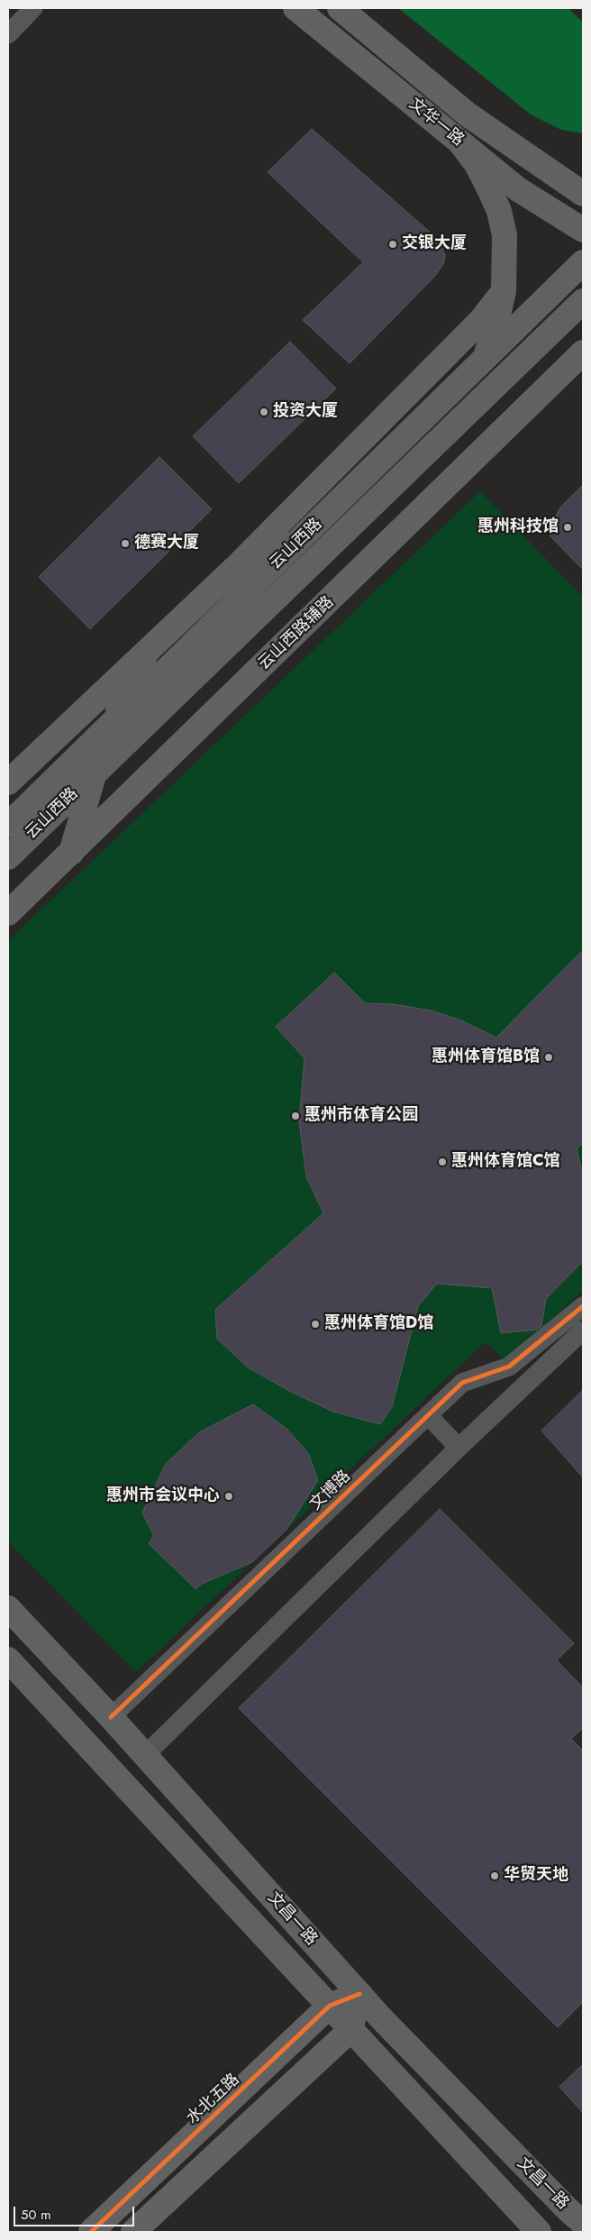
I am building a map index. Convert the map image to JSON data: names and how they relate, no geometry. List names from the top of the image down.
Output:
{
  "streets": {
    "main road": [
      "文华一路",
      "云山西路",
      "云山西路辅路",
      "文昌一路",
      "水北五路"
    ],
    "street": ["文博路"]
  },
  "crossings": [
    ["文博路", "文昌一路"],
    ["文昌一路", "水北五路"]
  ],
  "places": [
    "交银大厦",
    "投资大厦",
    "惠州科技馆",
    "德赛大厦",
    "惠州体育馆B馆",
    "惠州市体育公园",
    "惠州体育馆C馆",
    "惠州体育馆D馆",
    "惠州市会议中心",
    "华贸天地"
  ],
  "scale_bar": "50 m"
}
